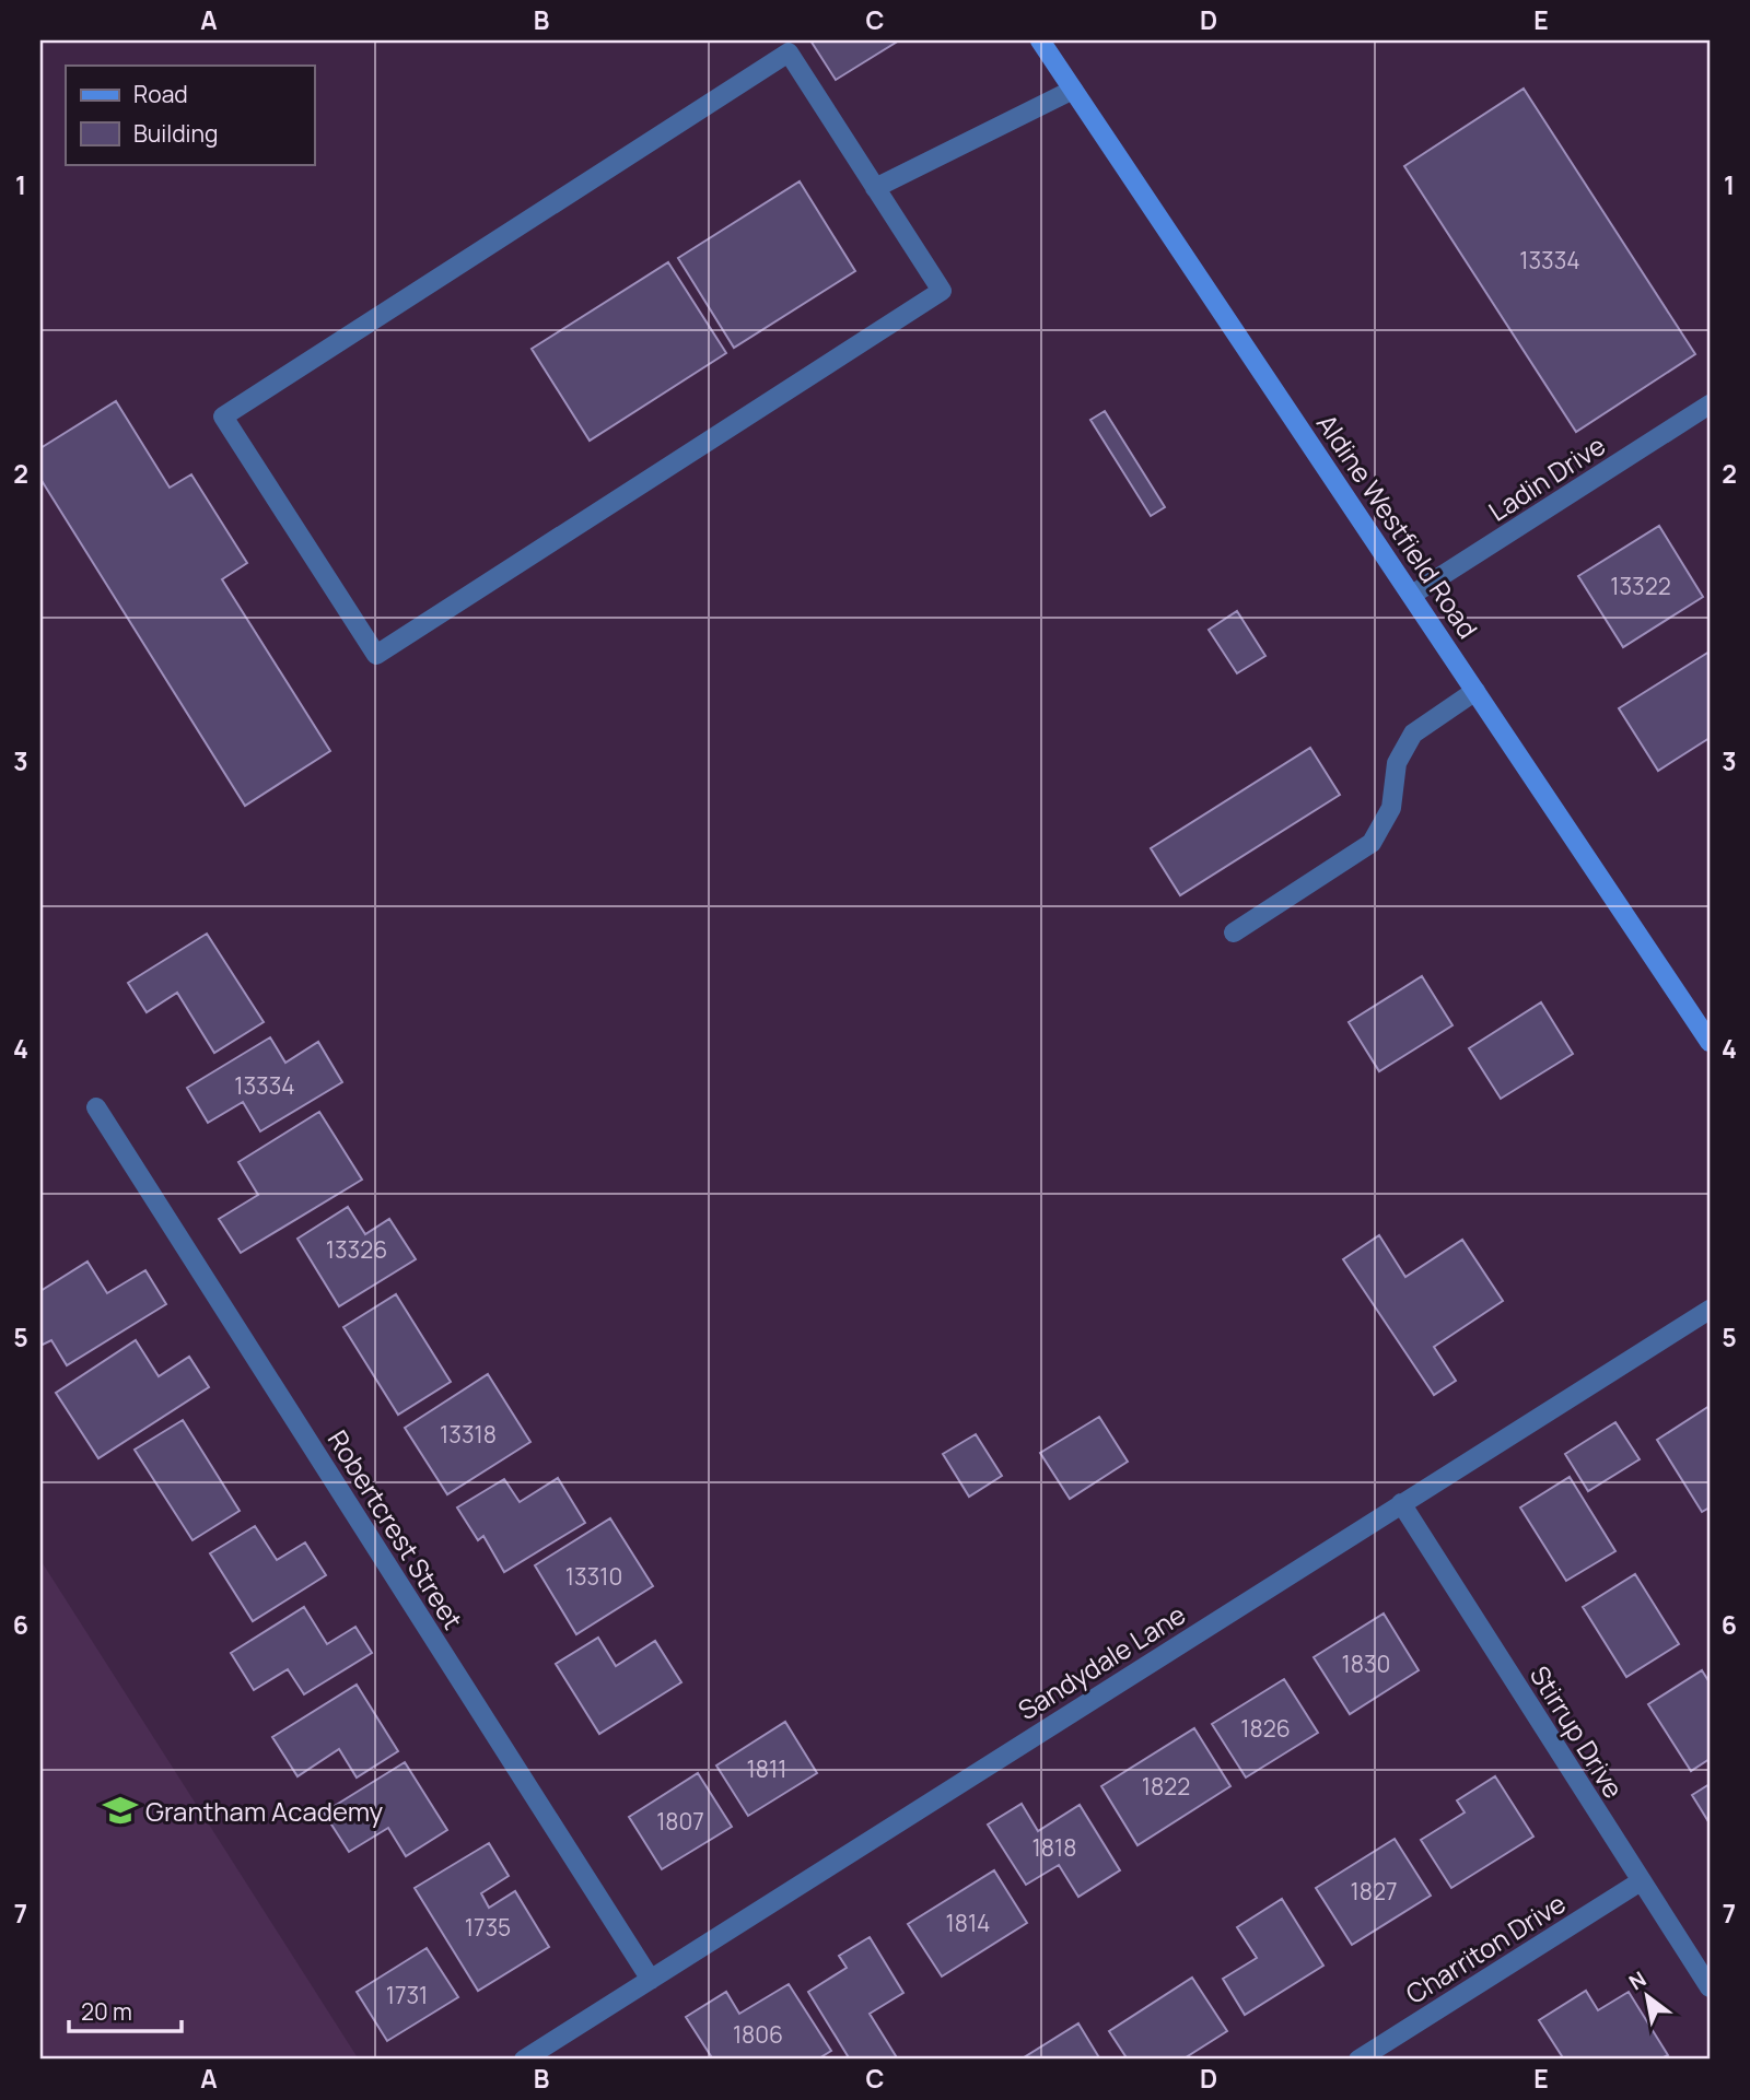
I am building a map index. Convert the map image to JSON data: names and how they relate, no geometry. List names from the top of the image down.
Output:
{
  "streets": {
    "main road": ["Aldine Westfield Road"],
    "street": [
      "Ladin Drive",
      "Robertcrest Street",
      "Sandydale Lane",
      "Stirrup Drive",
      "Charriton Drive"
    ]
  },
  "crossings": [
    ["Ladin Drive", "Aldine Westfield Road"],
    ["Robertcrest Street", "Sandydale Lane"],
    ["Sandydale Lane", "Stirrup Drive"],
    ["Stirrup Drive", "Charriton Drive"]
  ],
  "places": {
    "school or university": ["Grantham Academy"]
  },
  "house_numbers": [
    "13334",
    "13322",
    "13334",
    "13326",
    "13318",
    "13310",
    "1830",
    "1826",
    "1811",
    "1822",
    "1807",
    "1818",
    "1827",
    "1814",
    "1735",
    "1731",
    "1806"
  ],
  "legend": ["Road", "Building"],
  "scale_bar": "20 m",
  "north": "top left",
  "grid": {
    "columns": [
      "A",
      "B",
      "C",
      "D",
      "E"
    ],
    "rows": [
      "1",
      "2",
      "3",
      "4",
      "5",
      "6",
      "7"
    ]
  }
}
